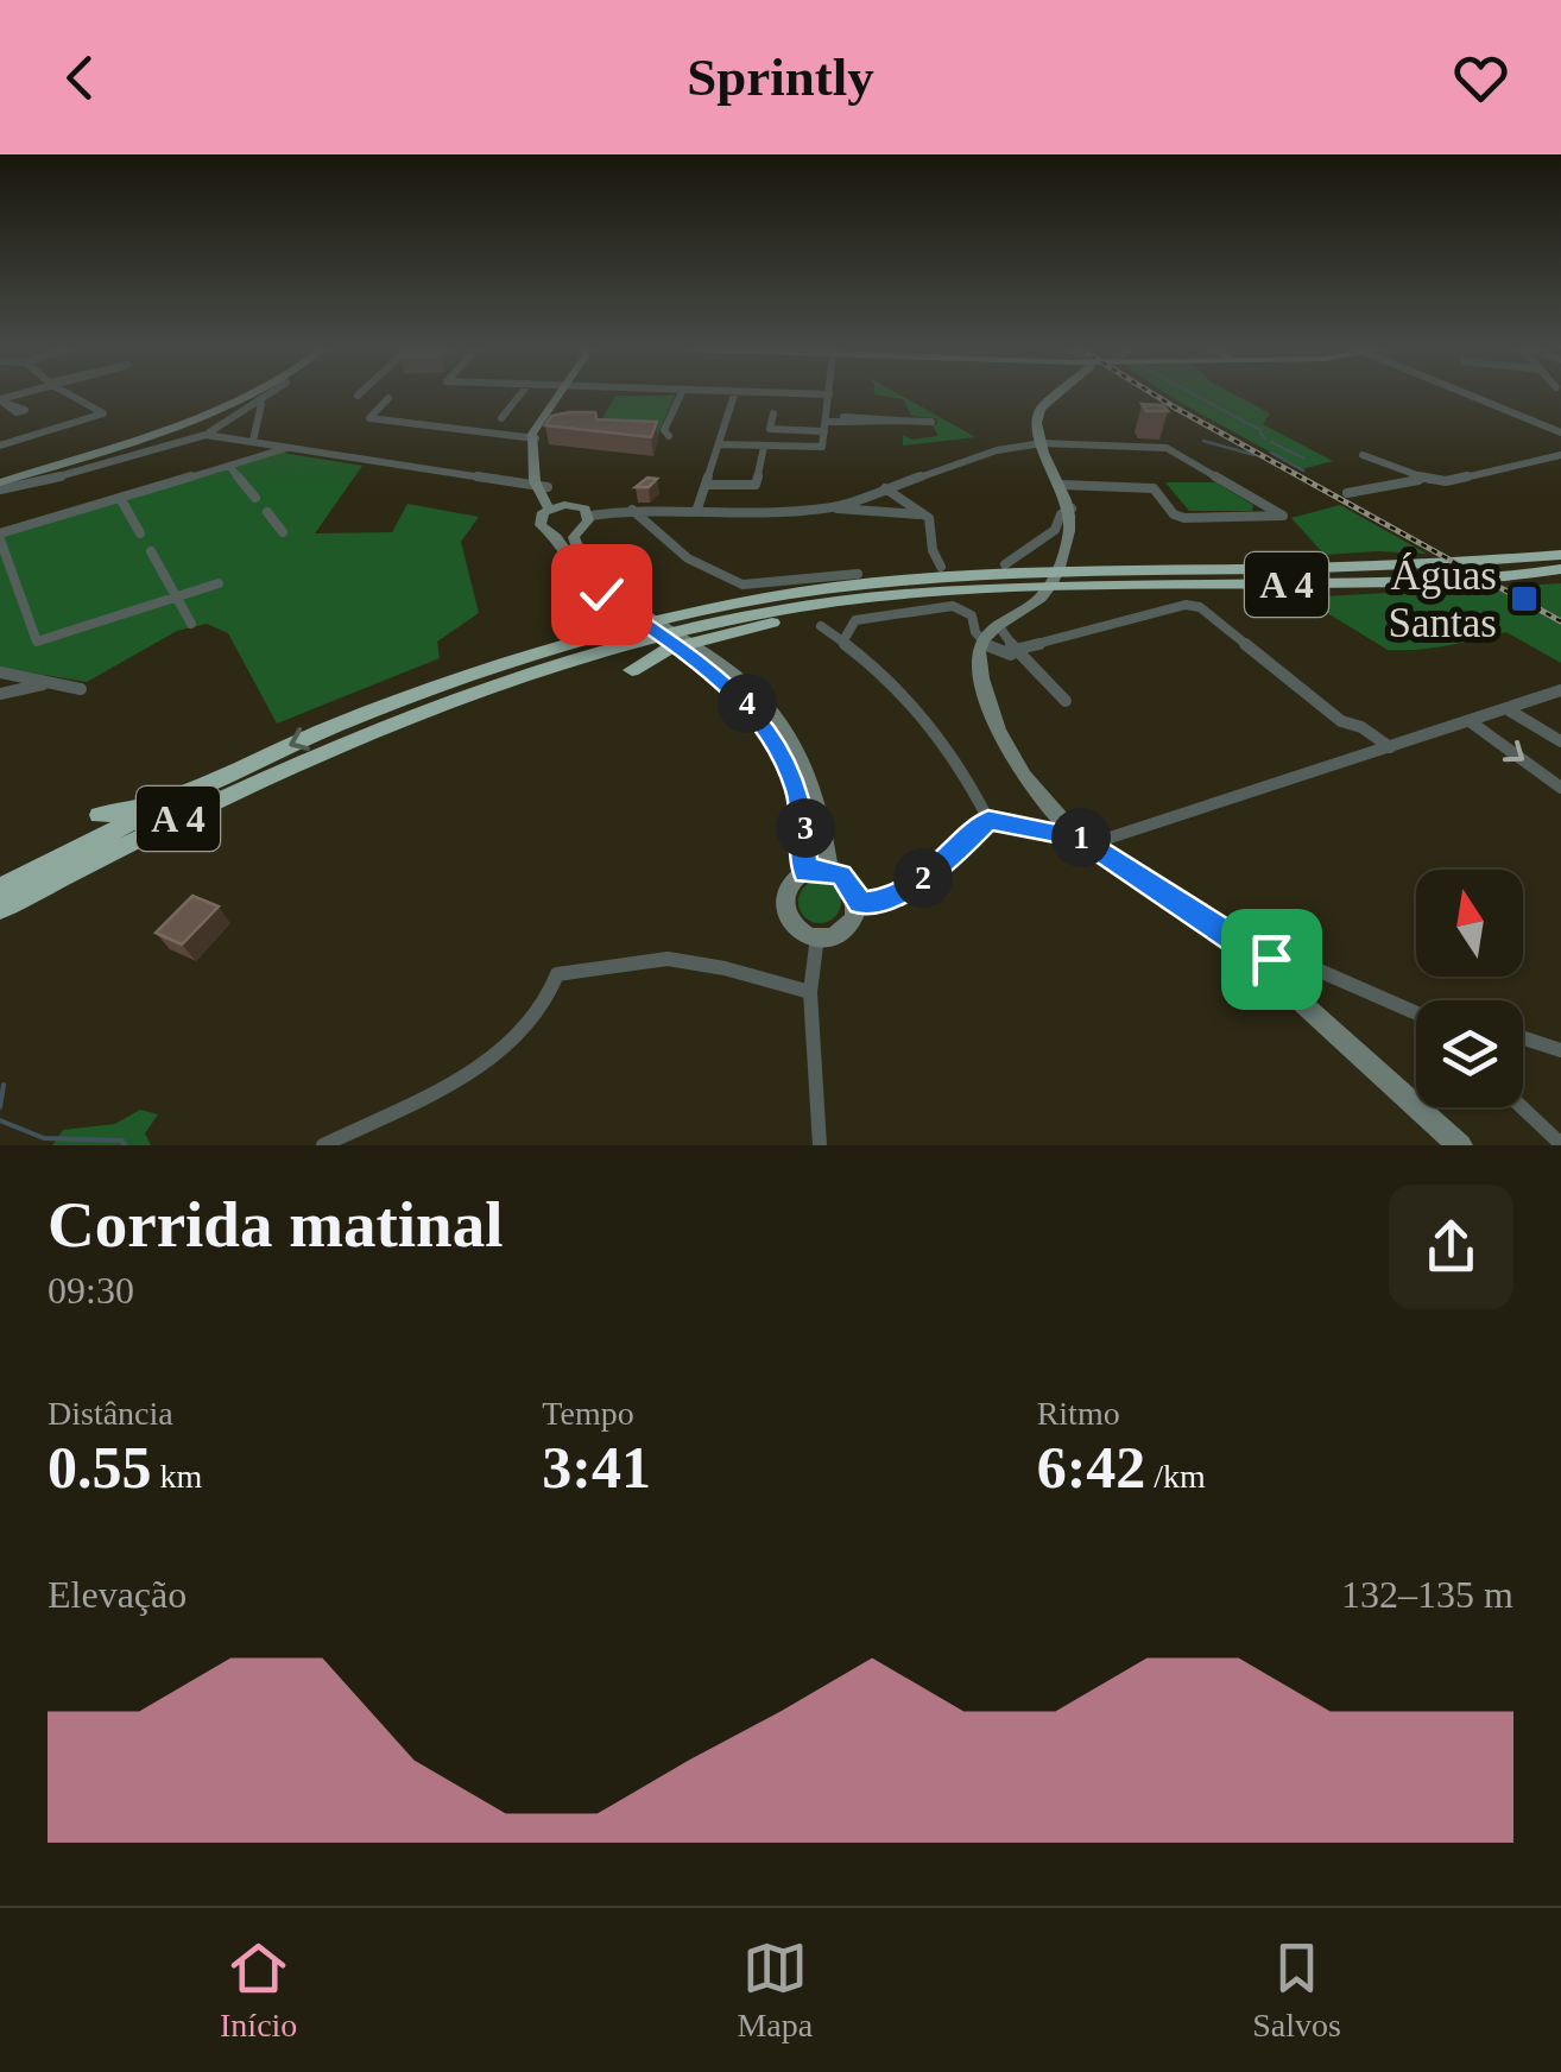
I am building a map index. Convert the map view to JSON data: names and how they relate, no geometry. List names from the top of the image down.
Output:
{
  "streets": {
    "highway": ["A 4"]
  },
  "places": {
    "transit": ["Águas Santas"]
  },
  "north": "top",
  "page": {
    "header": "Sprintly",
    "pins": [
      "4",
      "3",
      "1",
      "2"
    ],
    "heading": ["Corrida matinal", "09:30"],
    "stats": [
      ["Distância", "0.55 km"],
      ["Tempo", "3:41"],
      ["Ritmo", "6:42 /km"]
    ],
    "chart": ["Elevação", "132–135 m"],
    "tabs": ["Início", "Mapa", "Salvos"]
  }
}
